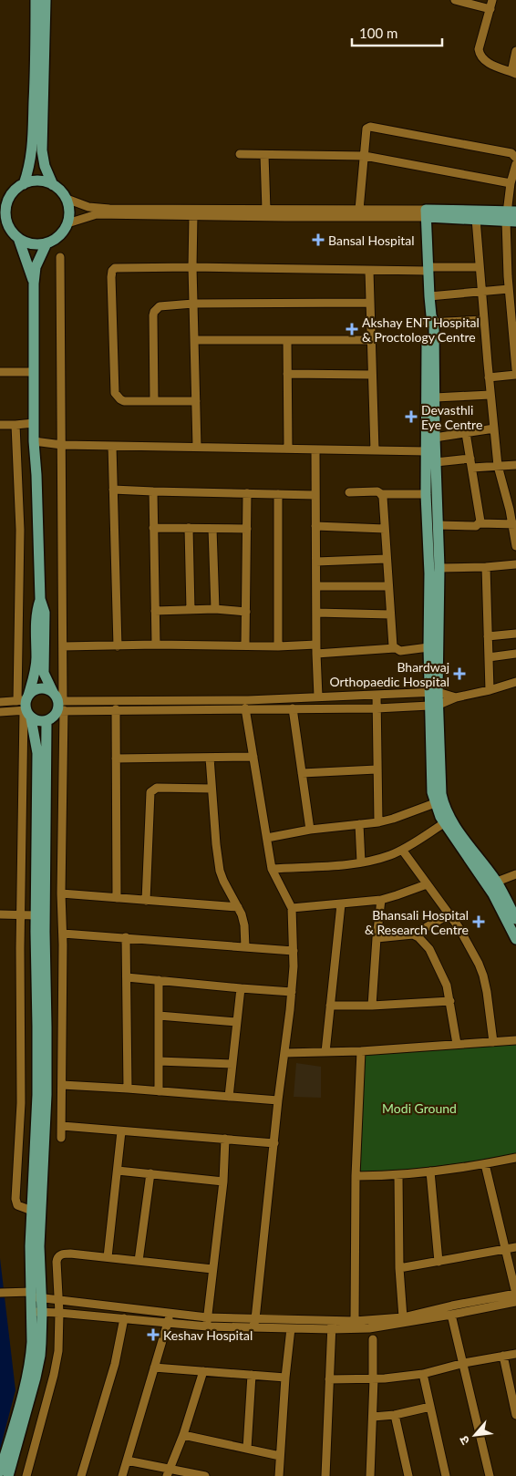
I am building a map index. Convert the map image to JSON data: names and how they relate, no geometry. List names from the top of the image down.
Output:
{
  "parks": ["Modi Ground"],
  "places": {
    "health": [
      "Bansal Hospital",
      "Akshay ENT Hospital & Proctology Centre",
      "Devasthli Eye Centre",
      "Bhardwaj Orthopaedic Hospital",
      "Bhansali Hospital & Research Centre",
      "Keshav Hospital"
    ]
  },
  "scale_bar": "100 m",
  "north": "bottom left"
}
